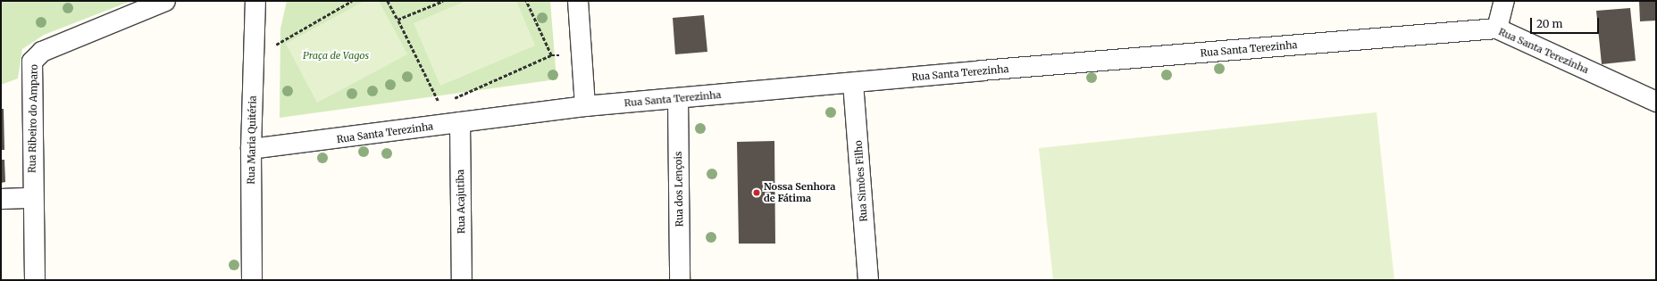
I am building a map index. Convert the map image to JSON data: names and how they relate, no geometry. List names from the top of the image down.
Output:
{
  "streets": {
    "street": [
      "Rua Santa Terezinha",
      "Rua Ribeiro do Amparo",
      "Rua Maria Quitéria",
      "Rua Simões Filho",
      "Rua dos Lençois",
      "Rua Acajutiba"
    ]
  },
  "crossings": [
    ["Rua Santa Terezinha", "Rua Maria Quitéria"],
    ["Rua Santa Terezinha", "Rua Simões Filho"],
    ["Rua Santa Terezinha", "Rua dos Lençois"],
    ["Rua Santa Terezinha", "Rua Acajutiba"]
  ],
  "parks": ["Praça de Vagos"],
  "places": ["Nossa Senhora de Fátima"],
  "scale_bar": "20 m"
}
